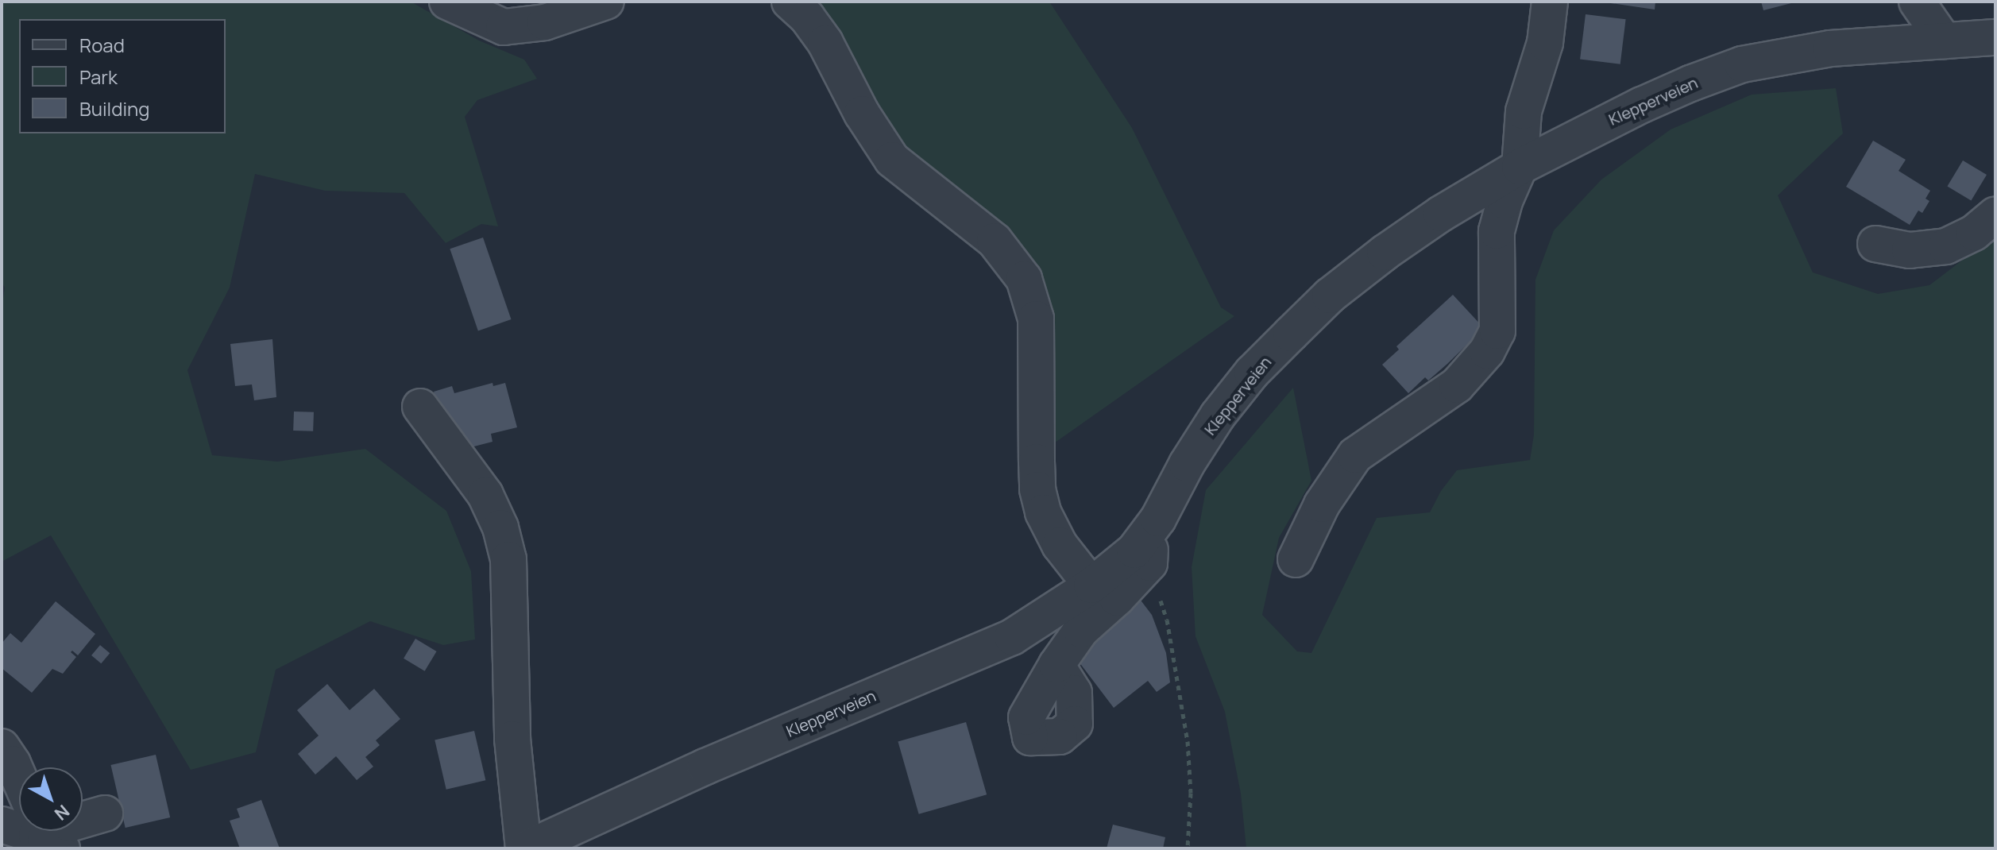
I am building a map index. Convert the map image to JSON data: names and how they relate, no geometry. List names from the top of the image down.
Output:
{
  "streets": {
    "street": ["Klepperveien"]
  },
  "legend": ["Road", "Park", "Building"],
  "north": "bottom right"
}
